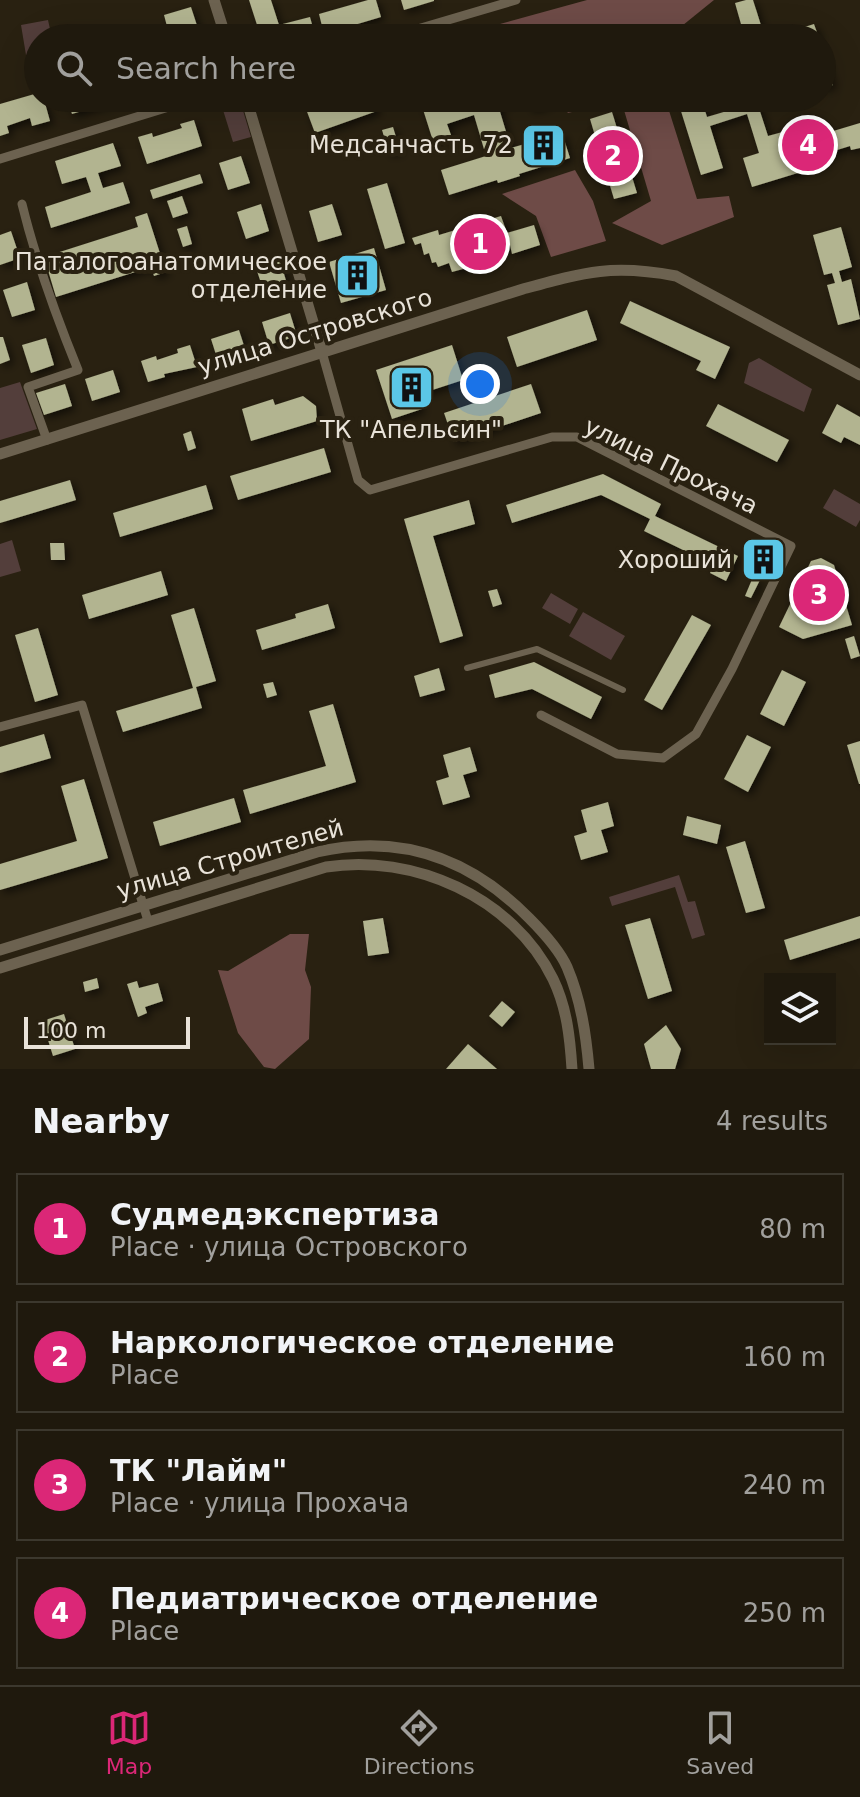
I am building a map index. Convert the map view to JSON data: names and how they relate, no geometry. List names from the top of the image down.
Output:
{
  "streets": {
    "street": ["улица Островского", "улица Прохача", "улица Строителей"]
  },
  "crossings": [
    ["улица Островского", "улица Прохача"]
  ],
  "places": {
    "building": [
      "Медсанчасть 72",
      "Паталогоанатомическое отделение",
      "ТК \"Апельсин\"",
      "Хороший"
    ]
  },
  "scale_bar": "100 m",
  "page": {
    "search": "Search here",
    "pins": [
      "4",
      "2",
      "1",
      "3"
    ],
    "scale": "100 m",
    "heading": ["Nearby", "4 results"],
    "list": [
      {
        "mark": "1",
        "name": "Судмедэкспертиза",
        "note": "Place · улица Островского",
        "value": "80 m"
      },
      {
        "mark": "2",
        "name": "Наркологическое отделение",
        "note": "Place",
        "value": "160 m"
      },
      {
        "mark": "3",
        "name": "ТК \"Лайм\"",
        "note": "Place · улица Прохача",
        "value": "240 m"
      },
      {
        "mark": "4",
        "name": "Педиатрическое отделение",
        "note": "Place",
        "value": "250 m"
      }
    ],
    "nav": ["Map", "Directions", "Saved"]
  }
}
